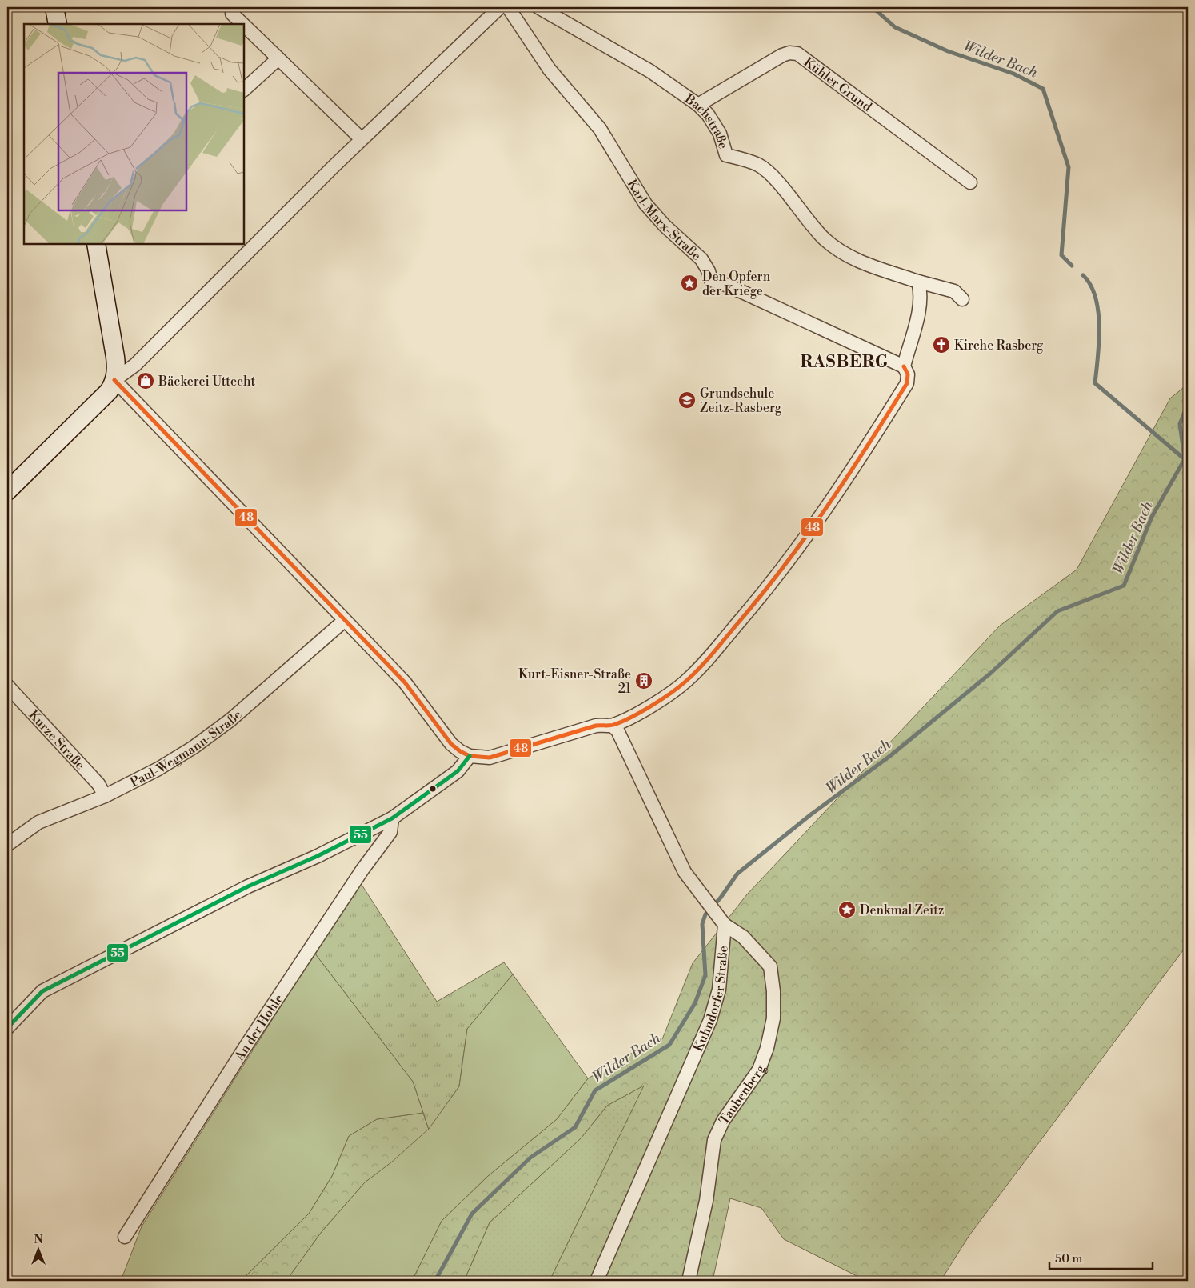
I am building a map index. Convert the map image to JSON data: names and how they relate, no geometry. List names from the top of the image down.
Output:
{
  "streets": {
    "street": [
      "Kühler Grund",
      "Bachstraße",
      "Karl-Marx-Straße",
      "Kurze Straße",
      "Paul-Wegmann-Straße",
      "Kuhndorfer Straße",
      "An der Hohle",
      "Taubenberg"
    ]
  },
  "crossings": [
    ["Kühler Grund", "Bachstraße"],
    ["Kurze Straße", "Paul-Wegmann-Straße"],
    ["Kuhndorfer Straße", "Taubenberg"]
  ],
  "districts": ["RASBERG"],
  "water": ["Wilder Bach"],
  "places": {
    "place": ["Den Opfern der Kriege", "Denkmal Zeitz"],
    "church": ["Kirche Rasberg"],
    "shop": ["Bäckerei Uttecht"],
    "school or university": ["Grundschule Zeitz-Rasberg"],
    "building": ["Kurt-Eisner-Straße 21"]
  },
  "lines": ["transit line 48", "transit line 55"],
  "scale_bar": "50 m",
  "north": "top"
}
